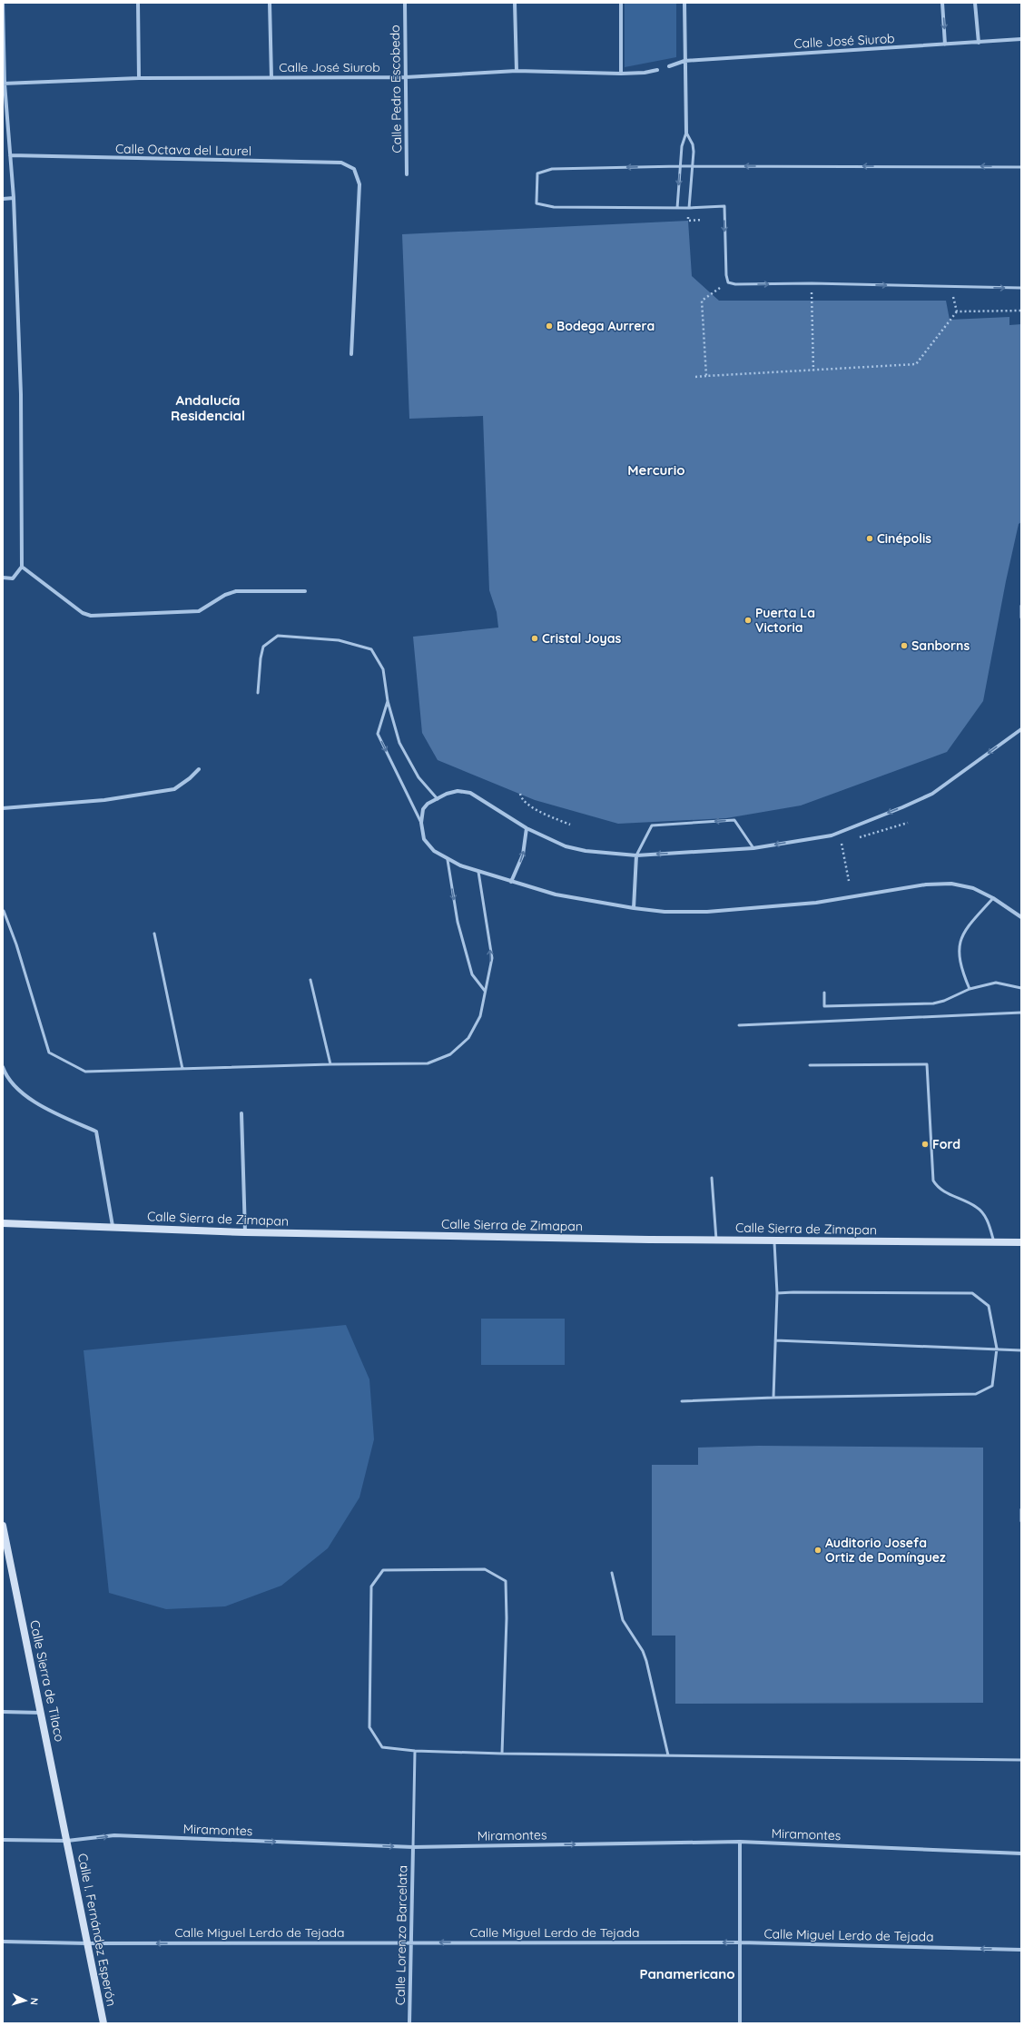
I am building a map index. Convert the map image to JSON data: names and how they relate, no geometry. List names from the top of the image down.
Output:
{
  "streets": {
    "street": [
      "Calle José Siurob",
      "Calle Pedro Escobedo",
      "Calle Octava del Laurel",
      "Calle Sierra de Zimapan",
      "Calle Sierra de Tilaco",
      "Miramontes",
      "Calle I. Fernández Esperón",
      "Calle Miguel Lerdo de Tejada",
      "Calle Lorenzo Barcelata"
    ]
  },
  "crossings": [
    ["Calle José Siurob", "Calle Pedro Escobedo"],
    ["Calle Sierra de Tilaco", "Miramontes"],
    ["Calle Sierra de Tilaco", "Calle I. Fernández Esperón"],
    ["Miramontes", "Calle I. Fernández Esperón"],
    ["Miramontes", "Calle Lorenzo Barcelata"],
    ["Calle I. Fernández Esperón", "Calle Miguel Lerdo de Tejada"],
    ["Calle Miguel Lerdo de Tejada", "Calle Lorenzo Barcelata"]
  ],
  "one_way": ["Miramontes", "Calle Miguel Lerdo de Tejada"],
  "districts": ["Andalucía Residencial", "Mercurio", "Panamericano"],
  "places": [
    "Bodega Aurrera",
    "Cinépolis",
    "Puerta La Victoria",
    "Cristal Joyas",
    "Sanborns",
    "Ford",
    "Auditorio Josefa Ortiz de Domínguez"
  ],
  "north": "right"
}
